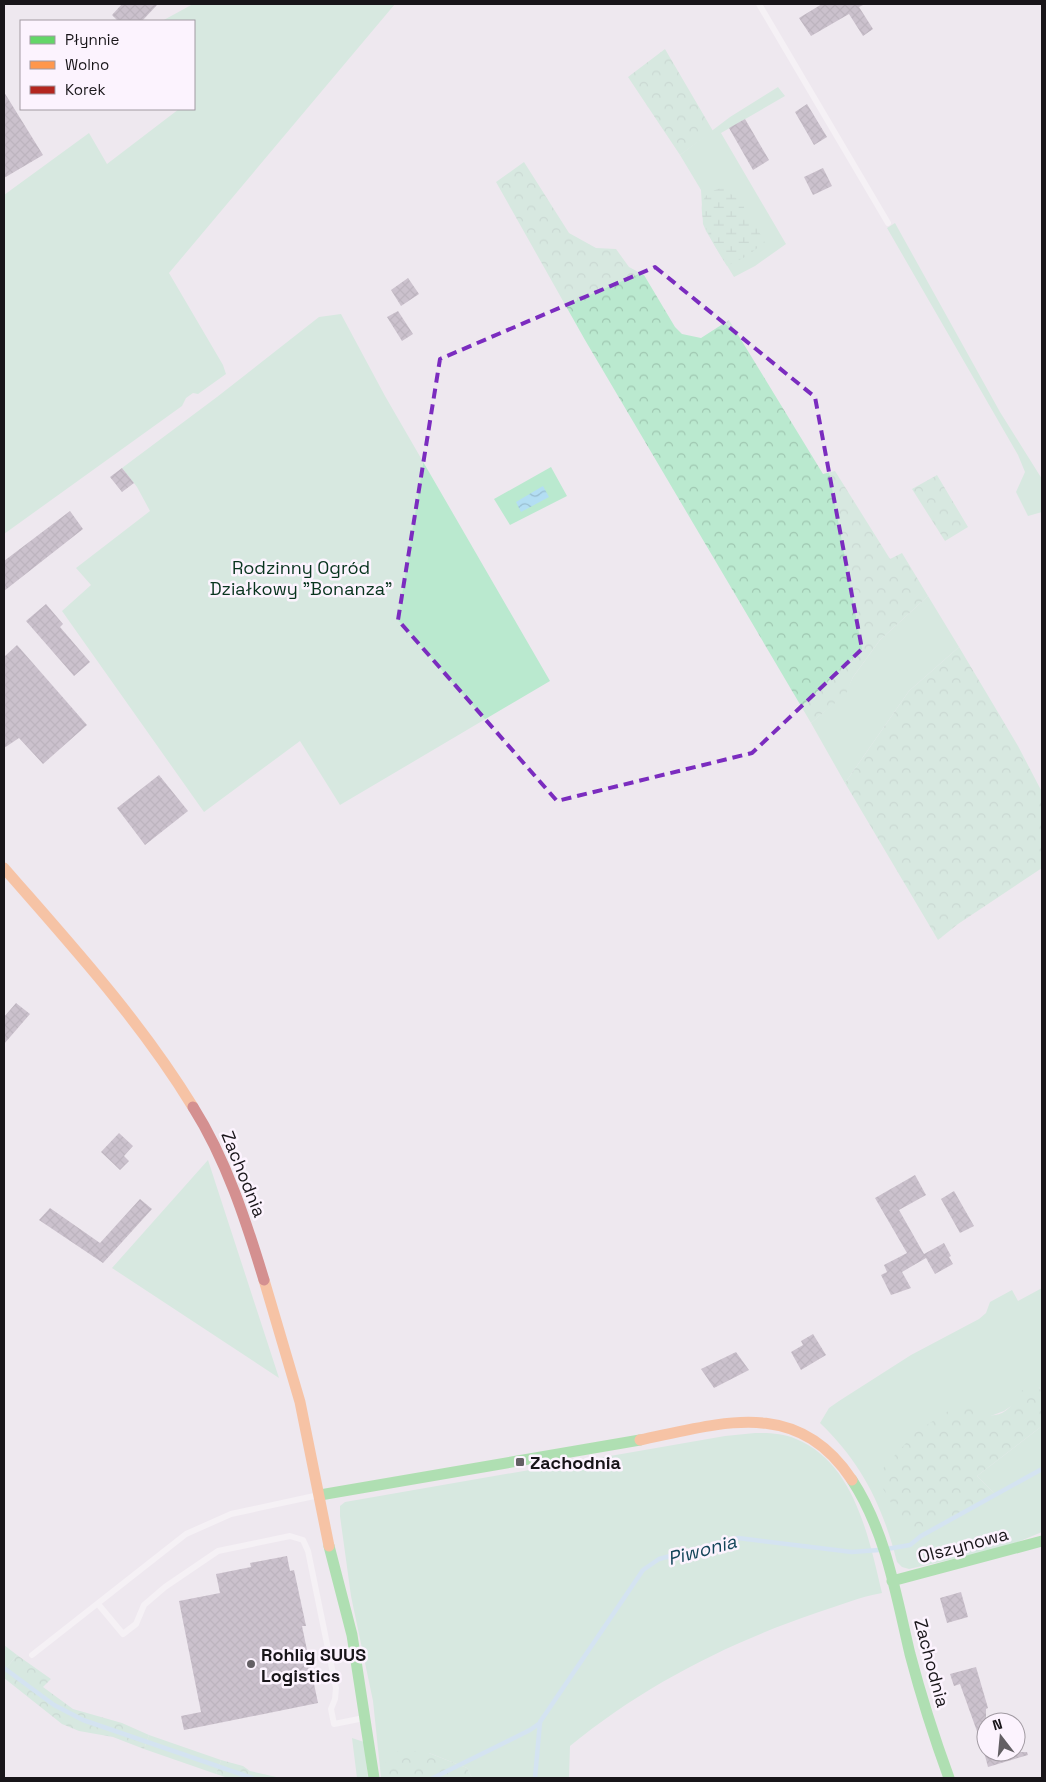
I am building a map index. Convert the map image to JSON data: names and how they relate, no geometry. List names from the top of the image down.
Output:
{
  "streets": {
    "street": ["Zachodnia", "Olszynowa"]
  },
  "crossings": [
    ["Zachodnia", "Olszynowa"]
  ],
  "water": ["Piwonia"],
  "parks": ["Rodzinny Ogród Działkowy \"Bonanza\""],
  "places": {
    "transit": ["Zachodnia"],
    "other": ["Rohlig SUUS Logistics"]
  },
  "legend": ["Płynnie", "Wolno", "Korek"],
  "north": "top"
}
